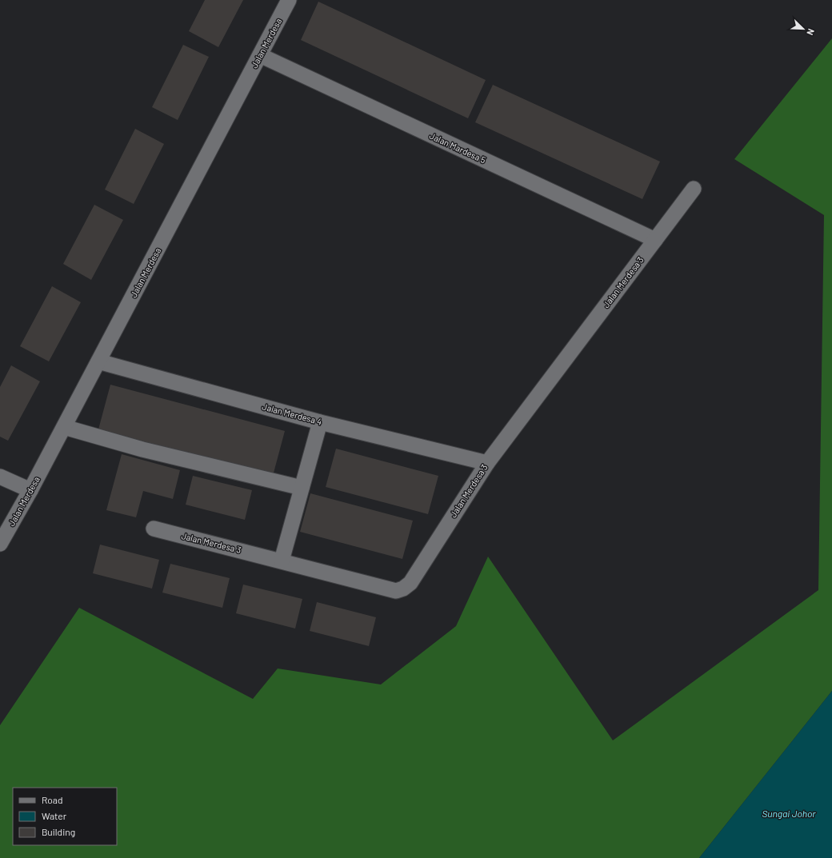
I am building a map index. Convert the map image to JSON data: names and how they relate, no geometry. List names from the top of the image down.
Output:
{
  "streets": {
    "street": [
      "Jalan Merdesa",
      "Jalan Mardesa 5",
      "Jalan Merdesa 3",
      "Jalan Merdesa 4"
    ]
  },
  "crossings": [
    ["Jalan Merdesa", "Jalan Mardesa 5"],
    ["Jalan Merdesa", "Jalan Merdesa 4"],
    ["Jalan Mardesa 5", "Jalan Merdesa 3"],
    ["Jalan Merdesa 3", "Jalan Merdesa 4"]
  ],
  "water": ["Sungai Johor"],
  "legend": ["Road", "Water", "Building"],
  "north": "bottom right"
}
